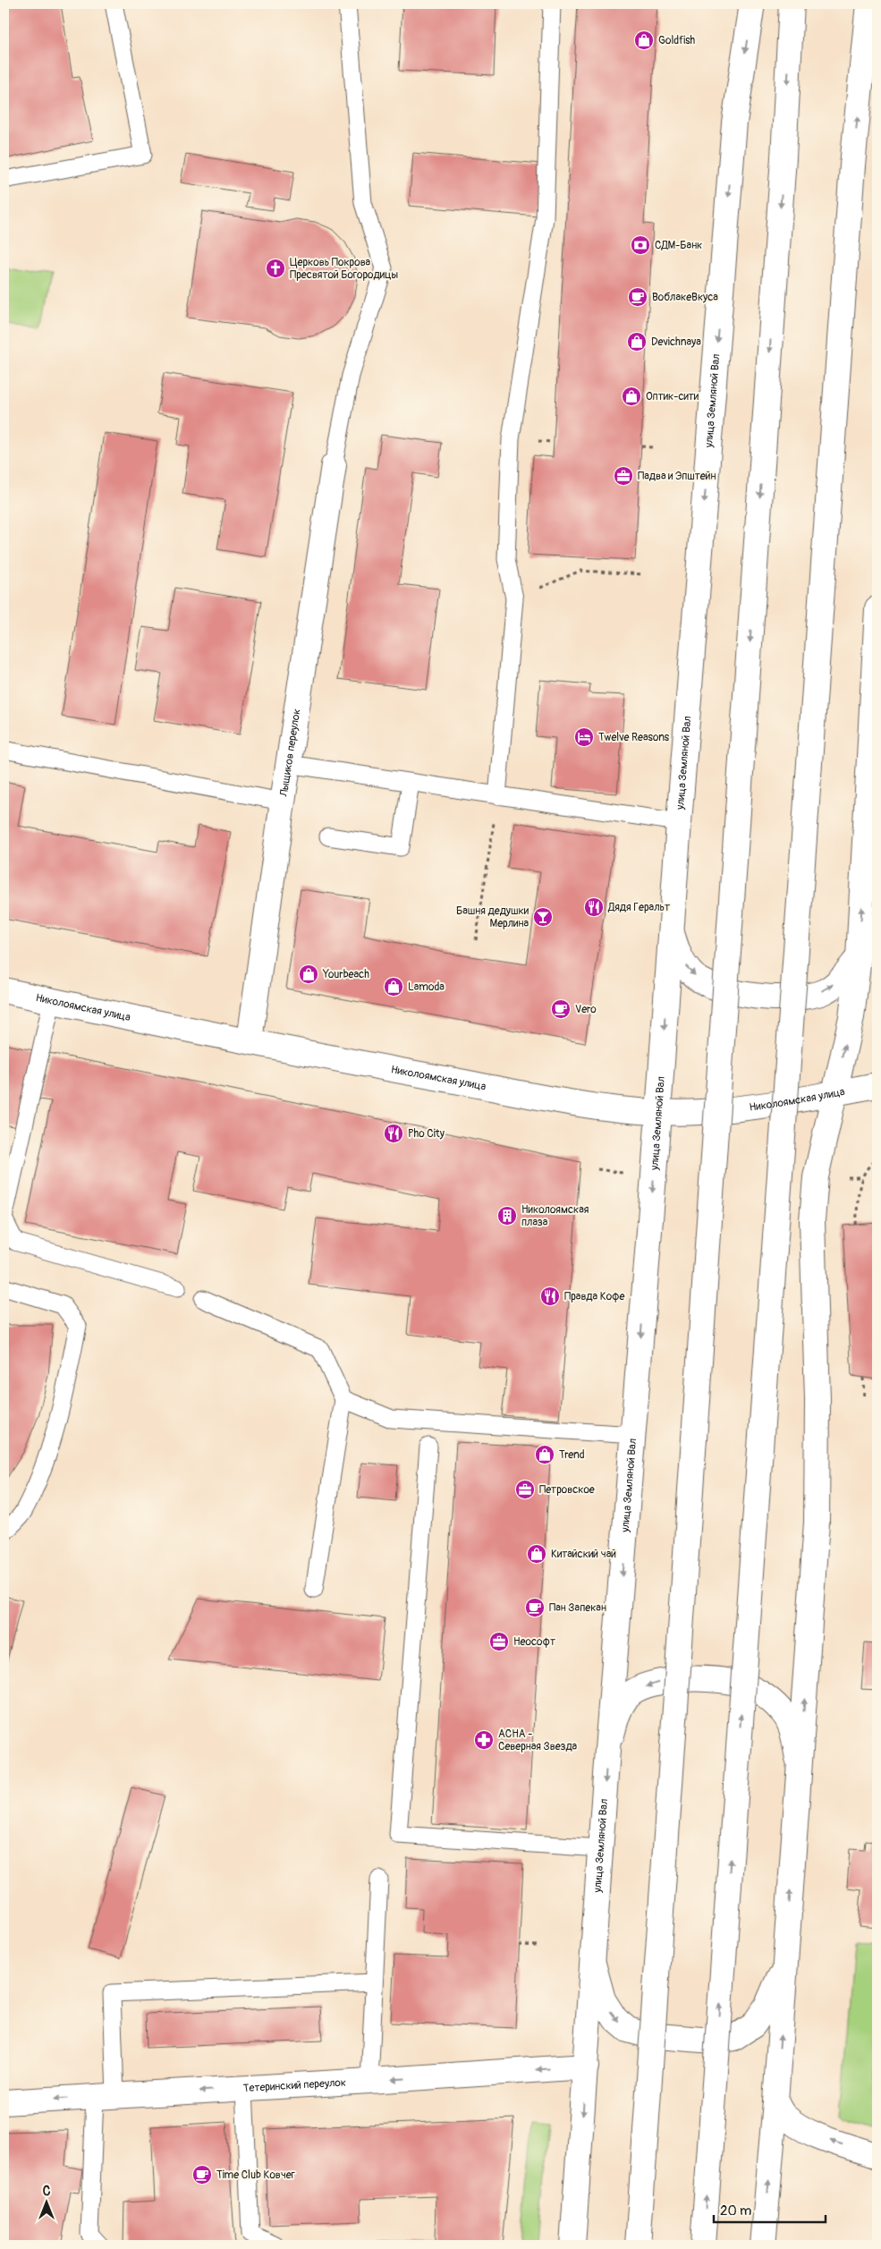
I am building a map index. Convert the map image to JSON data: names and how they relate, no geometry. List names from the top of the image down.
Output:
{
  "streets": {
    "main road": [
      "улица Земляной Вал",
      "Лыщиков переулок",
      "Николоямская улица",
      "Тетеринский переулок"
    ]
  },
  "crossings": [
    ["улица Земляной Вал", "Николоямская улица"],
    ["улица Земляной Вал", "Тетеринский переулок"],
    ["Лыщиков переулок", "Николоямская улица"]
  ],
  "one_way": ["Тетеринский переулок"],
  "places": {
    "shop": [
      "Goldfish",
      "Devichnaya",
      "Оптик-сити",
      "Yourbeach",
      "Lamoda",
      "Trend",
      "Китайский чай"
    ],
    "bank": ["СДМ-Банк"],
    "church": ["Церковь Покрова Пресвятой Богородицы"],
    "cafe": [
      "ВоблакеВкуса",
      "Vero",
      "Пан Запекан",
      "Time Club Ковчег"
    ],
    "office": ["Падва и Эпштейн", "Петровское", "Неософт"],
    "hotel": ["Twelve Reasons"],
    "restaurant": ["Дядя Геральт", "Pho City", "Правда Кофе"],
    "bar": ["Башня дедушки Мерлина"],
    "building": ["Николоямская плаза"],
    "pharmacy": ["АСНА - Северная Звезда"]
  },
  "scale_bar": "20 m",
  "north": "top"
}
